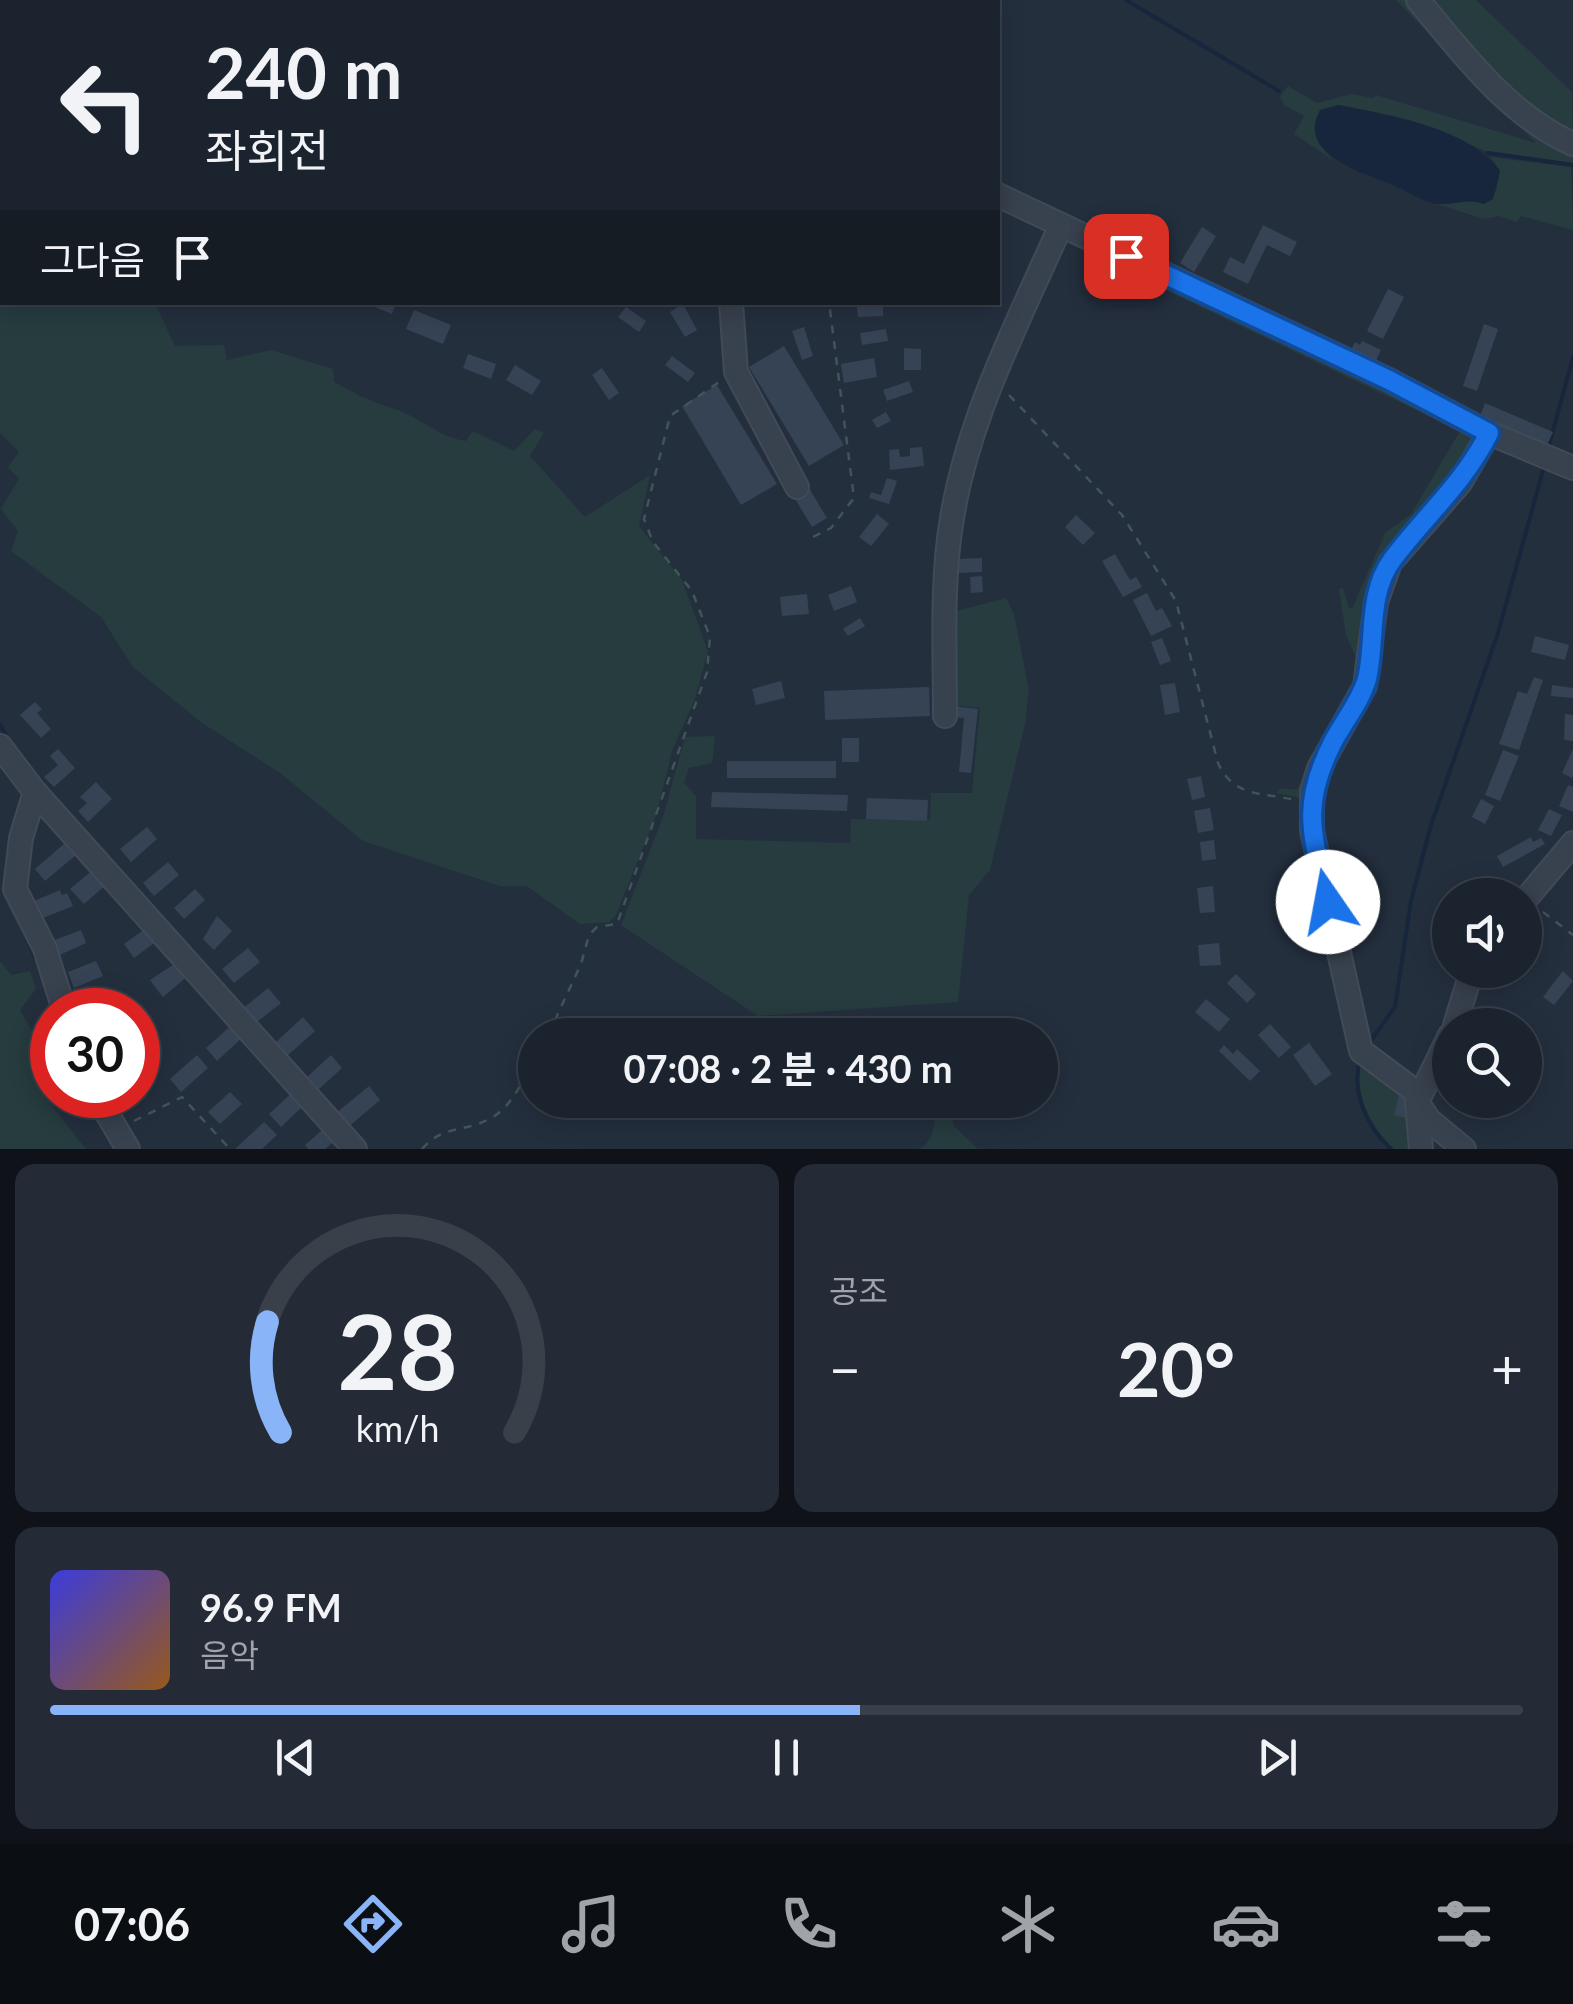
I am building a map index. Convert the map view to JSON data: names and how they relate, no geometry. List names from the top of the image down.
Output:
{
  "page": {
    "turn": ["240 m", "좌회전"],
    "then": "그다음",
    "limit": "30",
    "trip": "07:08 · 2 분 · 430 m",
    "tile": "공조",
    "heat": ["−", "20°", "+"],
    "song": ["96.9 FM", "음악"],
    "tabs": "07:06",
    "gauge": ["28", "km/h"]
  }
}
